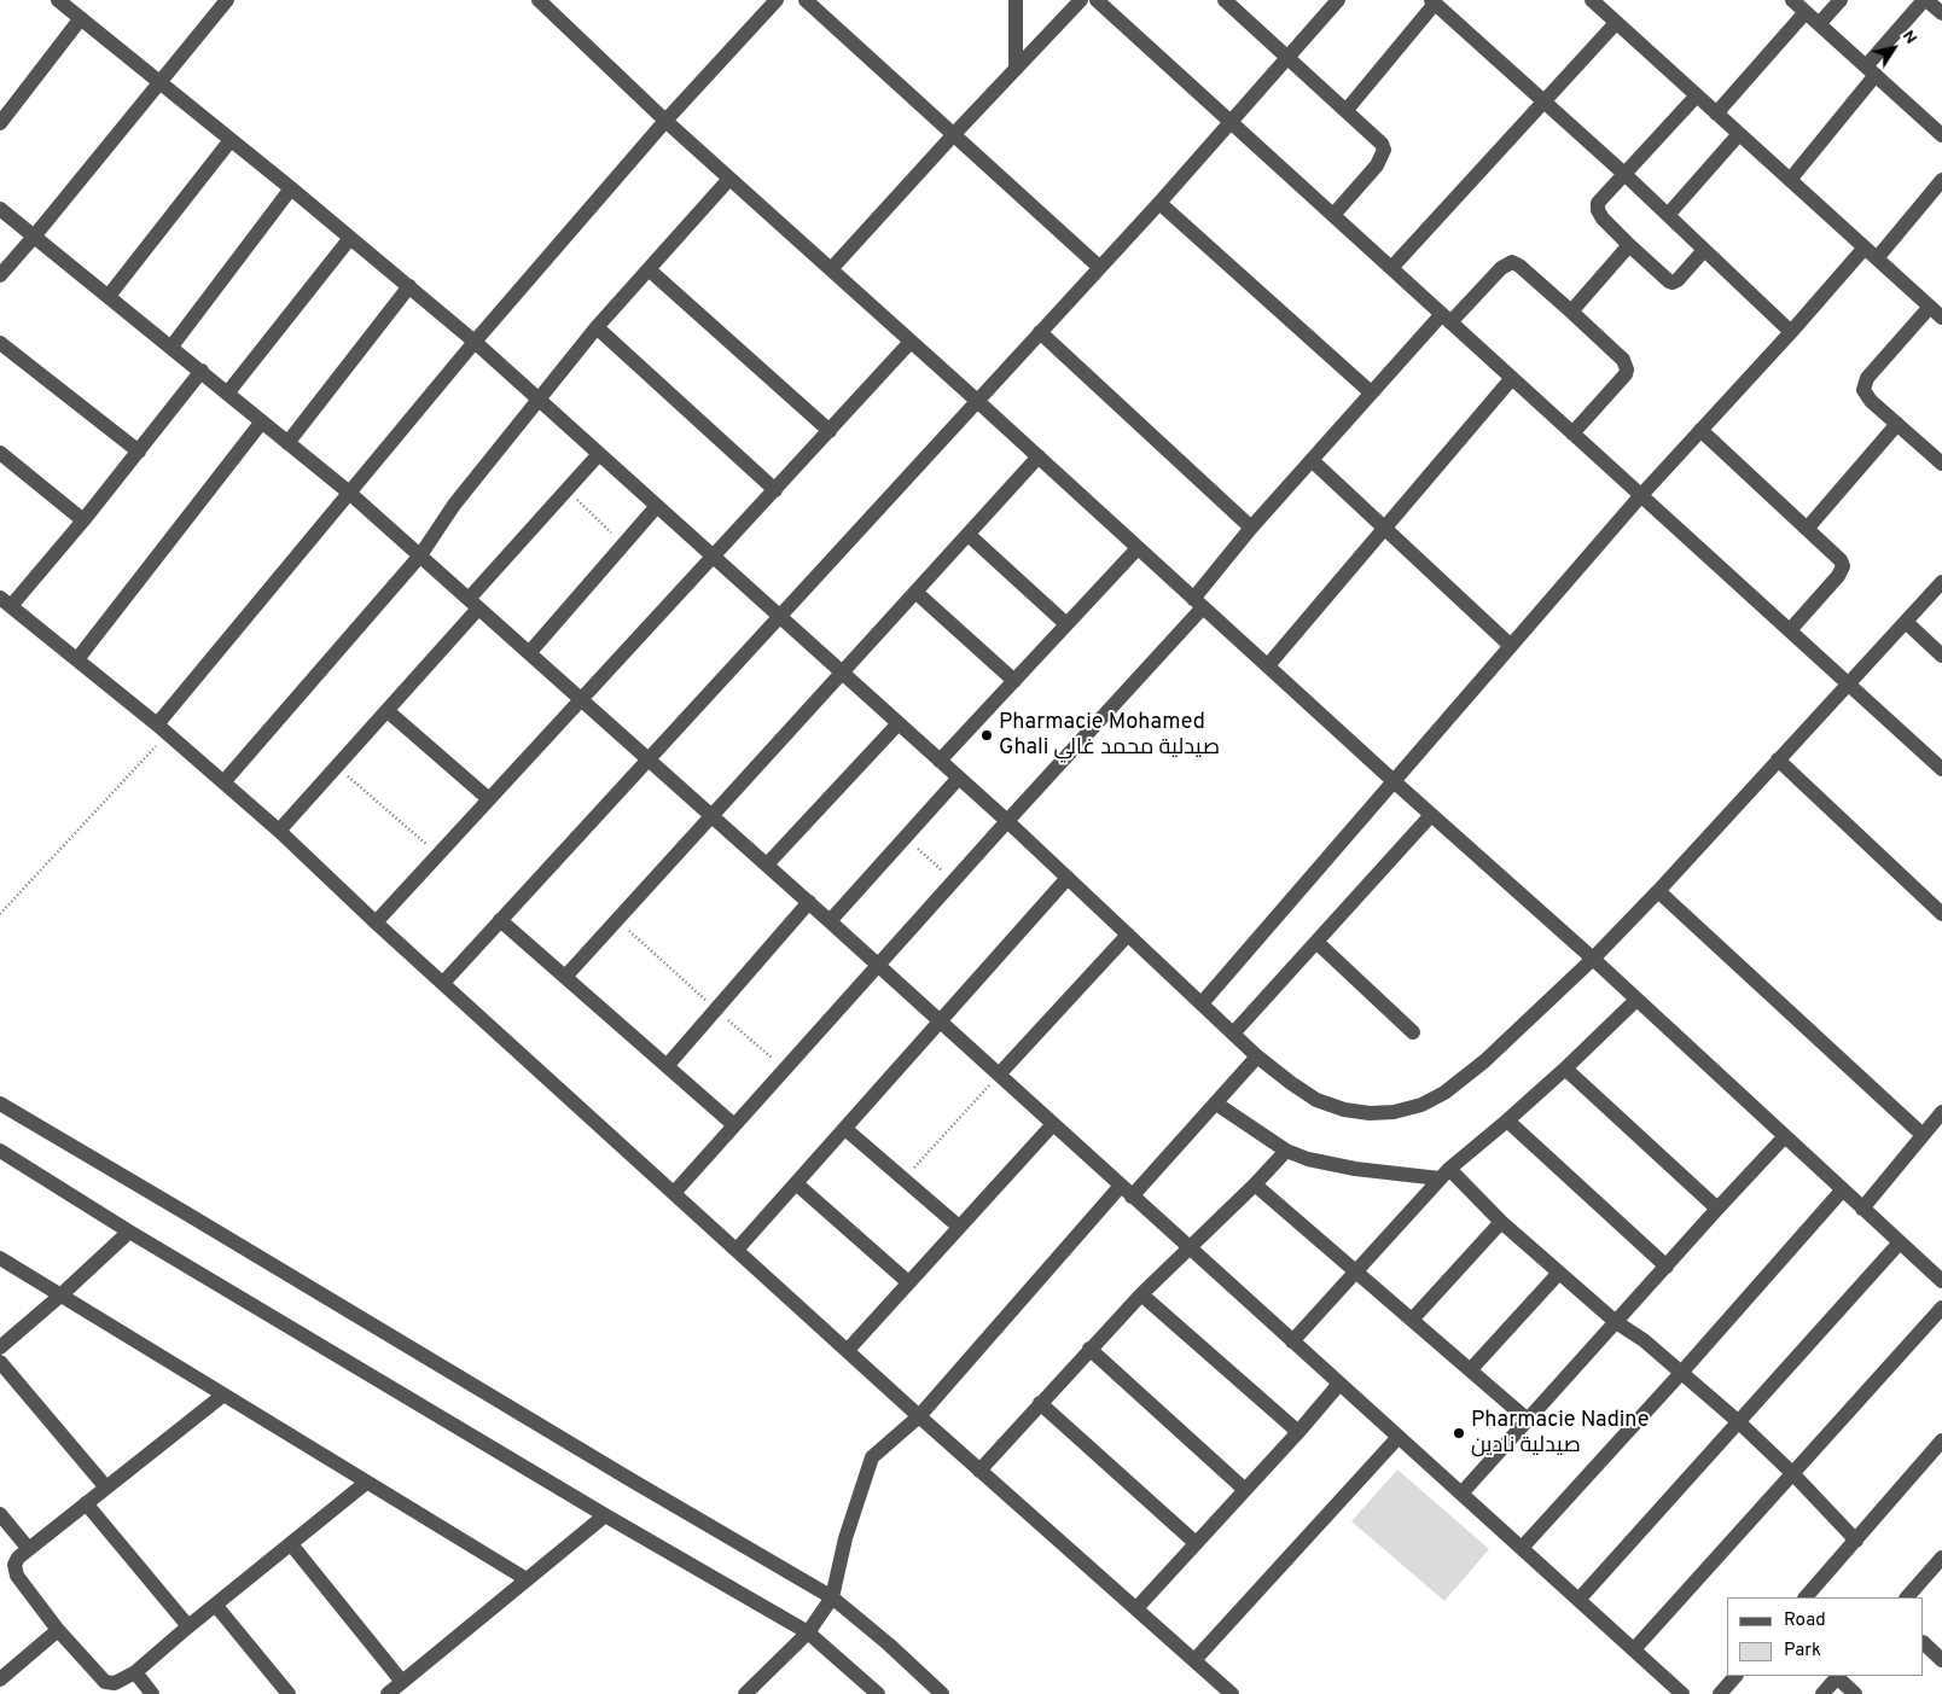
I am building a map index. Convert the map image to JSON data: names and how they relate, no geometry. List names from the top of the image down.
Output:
{
  "places": ["Pharmacie Mohamed Ghali صيدلية محمد غالي", "Pharmacie Nadine صيدلية نادين"],
  "legend": ["Road", "Park"],
  "north": "top right"
}
